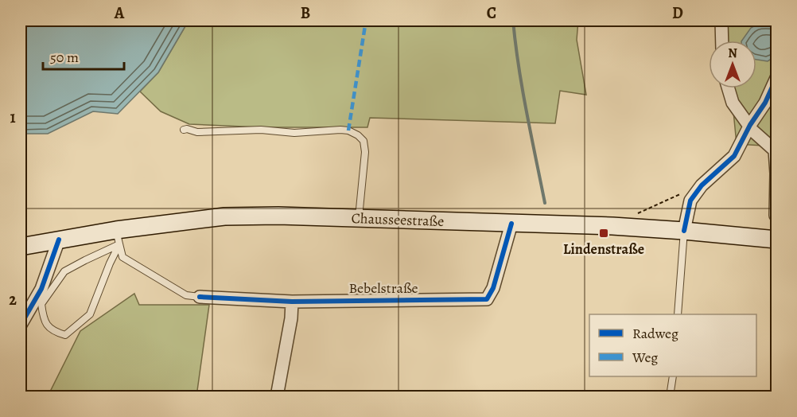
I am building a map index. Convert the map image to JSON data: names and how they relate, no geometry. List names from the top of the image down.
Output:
{
  "streets": {
    "main road": ["Chausseestraße"],
    "street": ["Bebelstraße"]
  },
  "crossings": [
    ["Chausseestraße", "Bebelstraße"]
  ],
  "places": {
    "transit": ["Lindenstraße"]
  },
  "legend": ["Radweg", "Weg"],
  "scale_bar": "50 m",
  "north": "top",
  "grid": {
    "columns": [
      "A",
      "B",
      "C",
      "D"
    ],
    "rows": ["1", "2"]
  }
}
